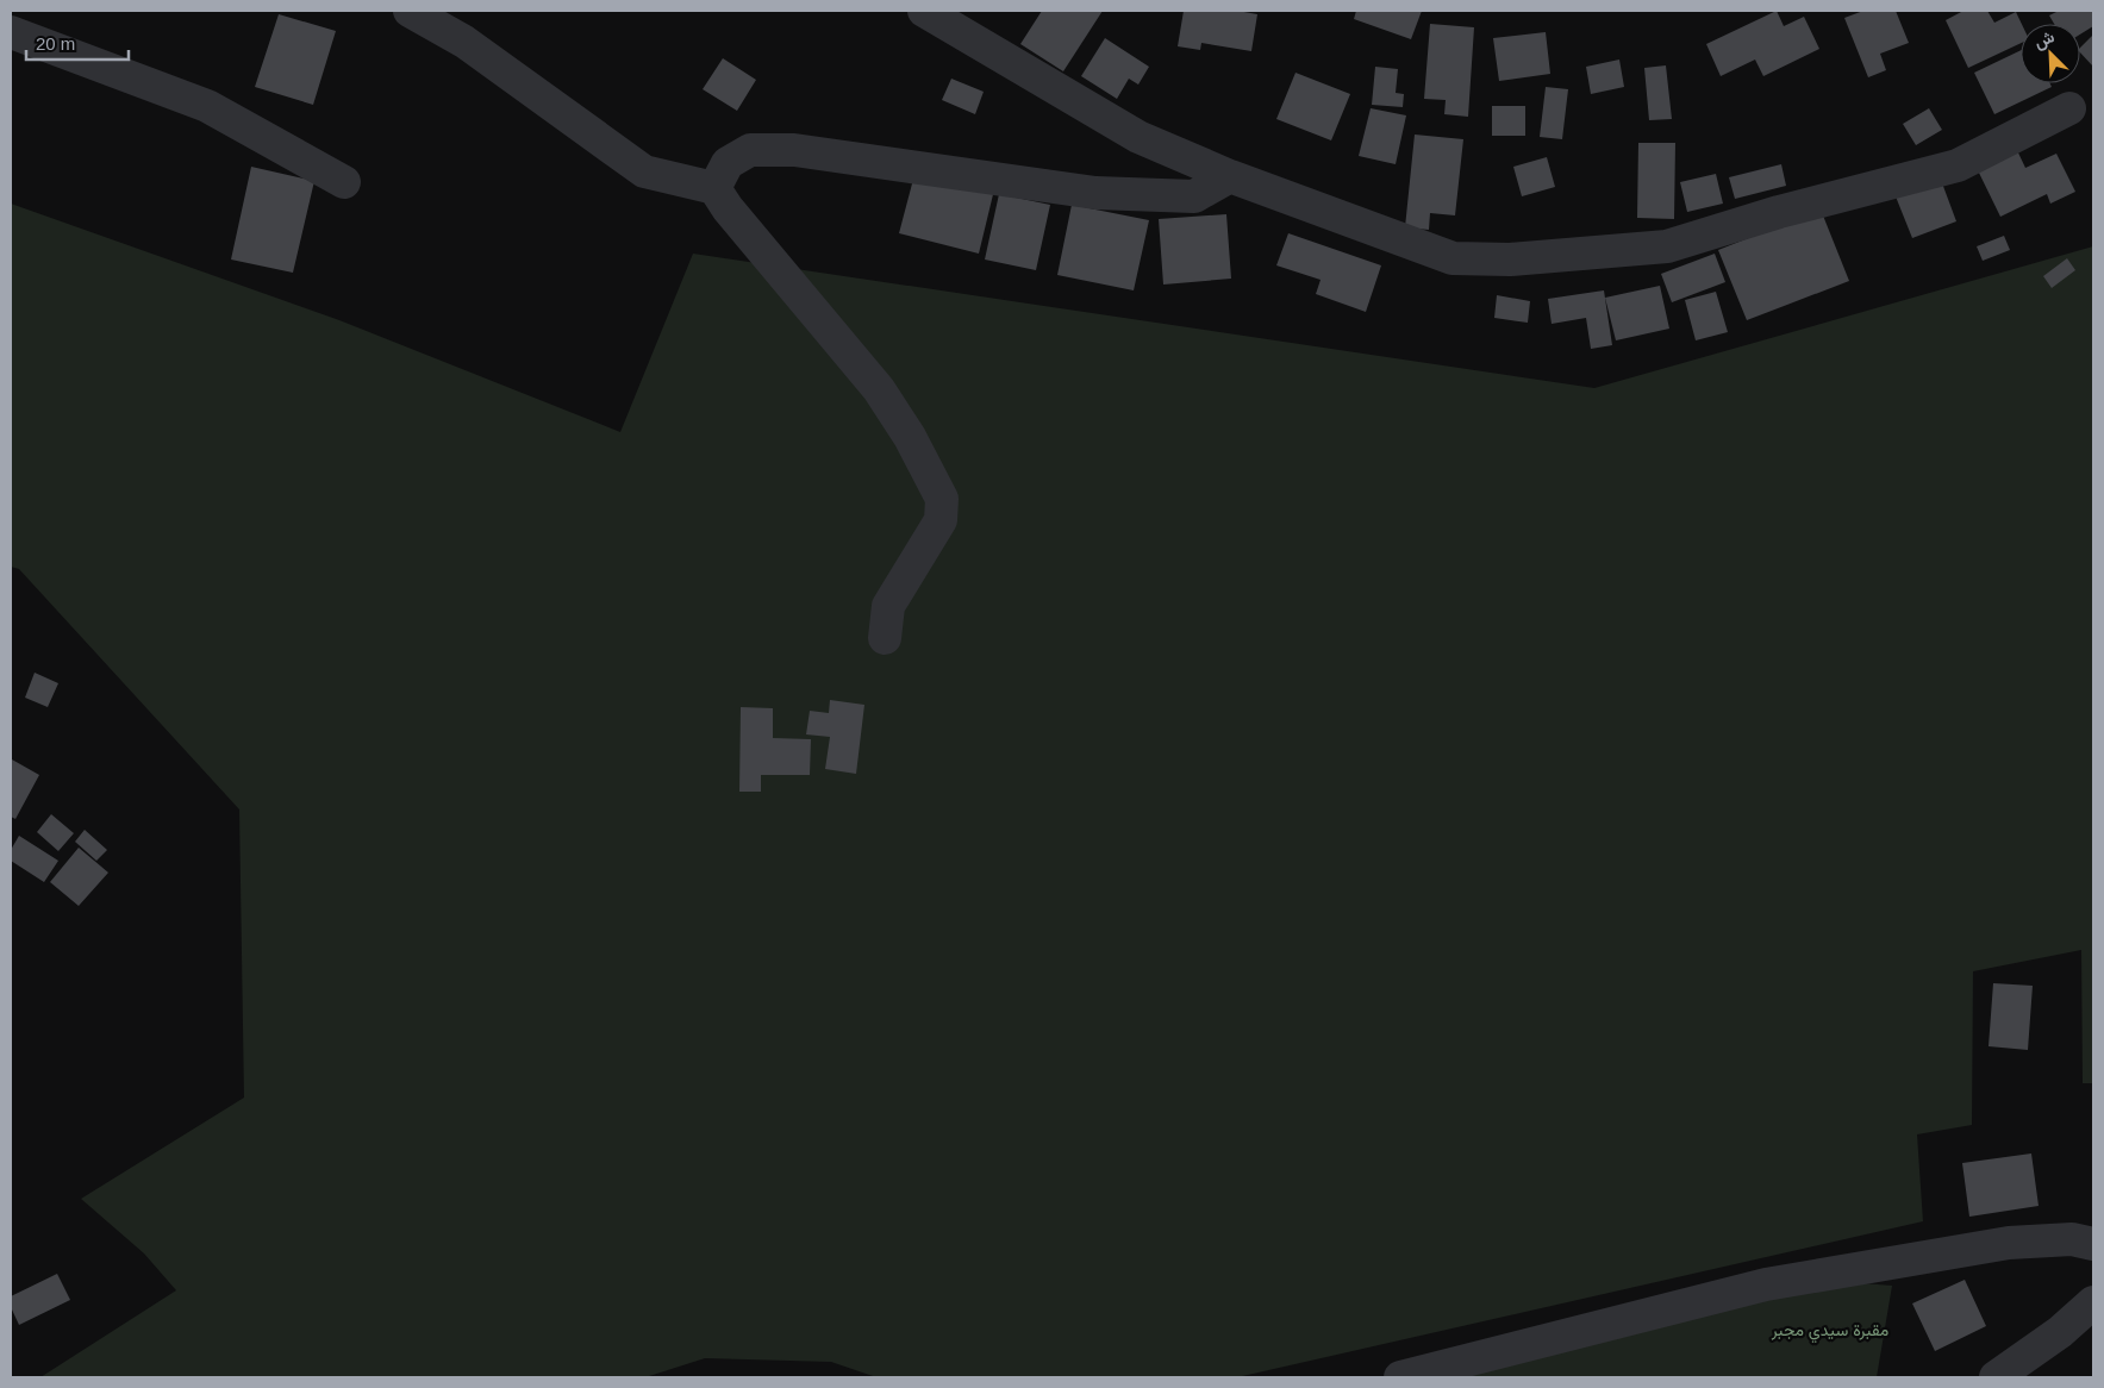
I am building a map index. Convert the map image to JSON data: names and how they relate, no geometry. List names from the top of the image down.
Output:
{
  "parks": ["مقبرة سيدي مجبر"],
  "scale_bar": "20 m",
  "north": "top left"
}
